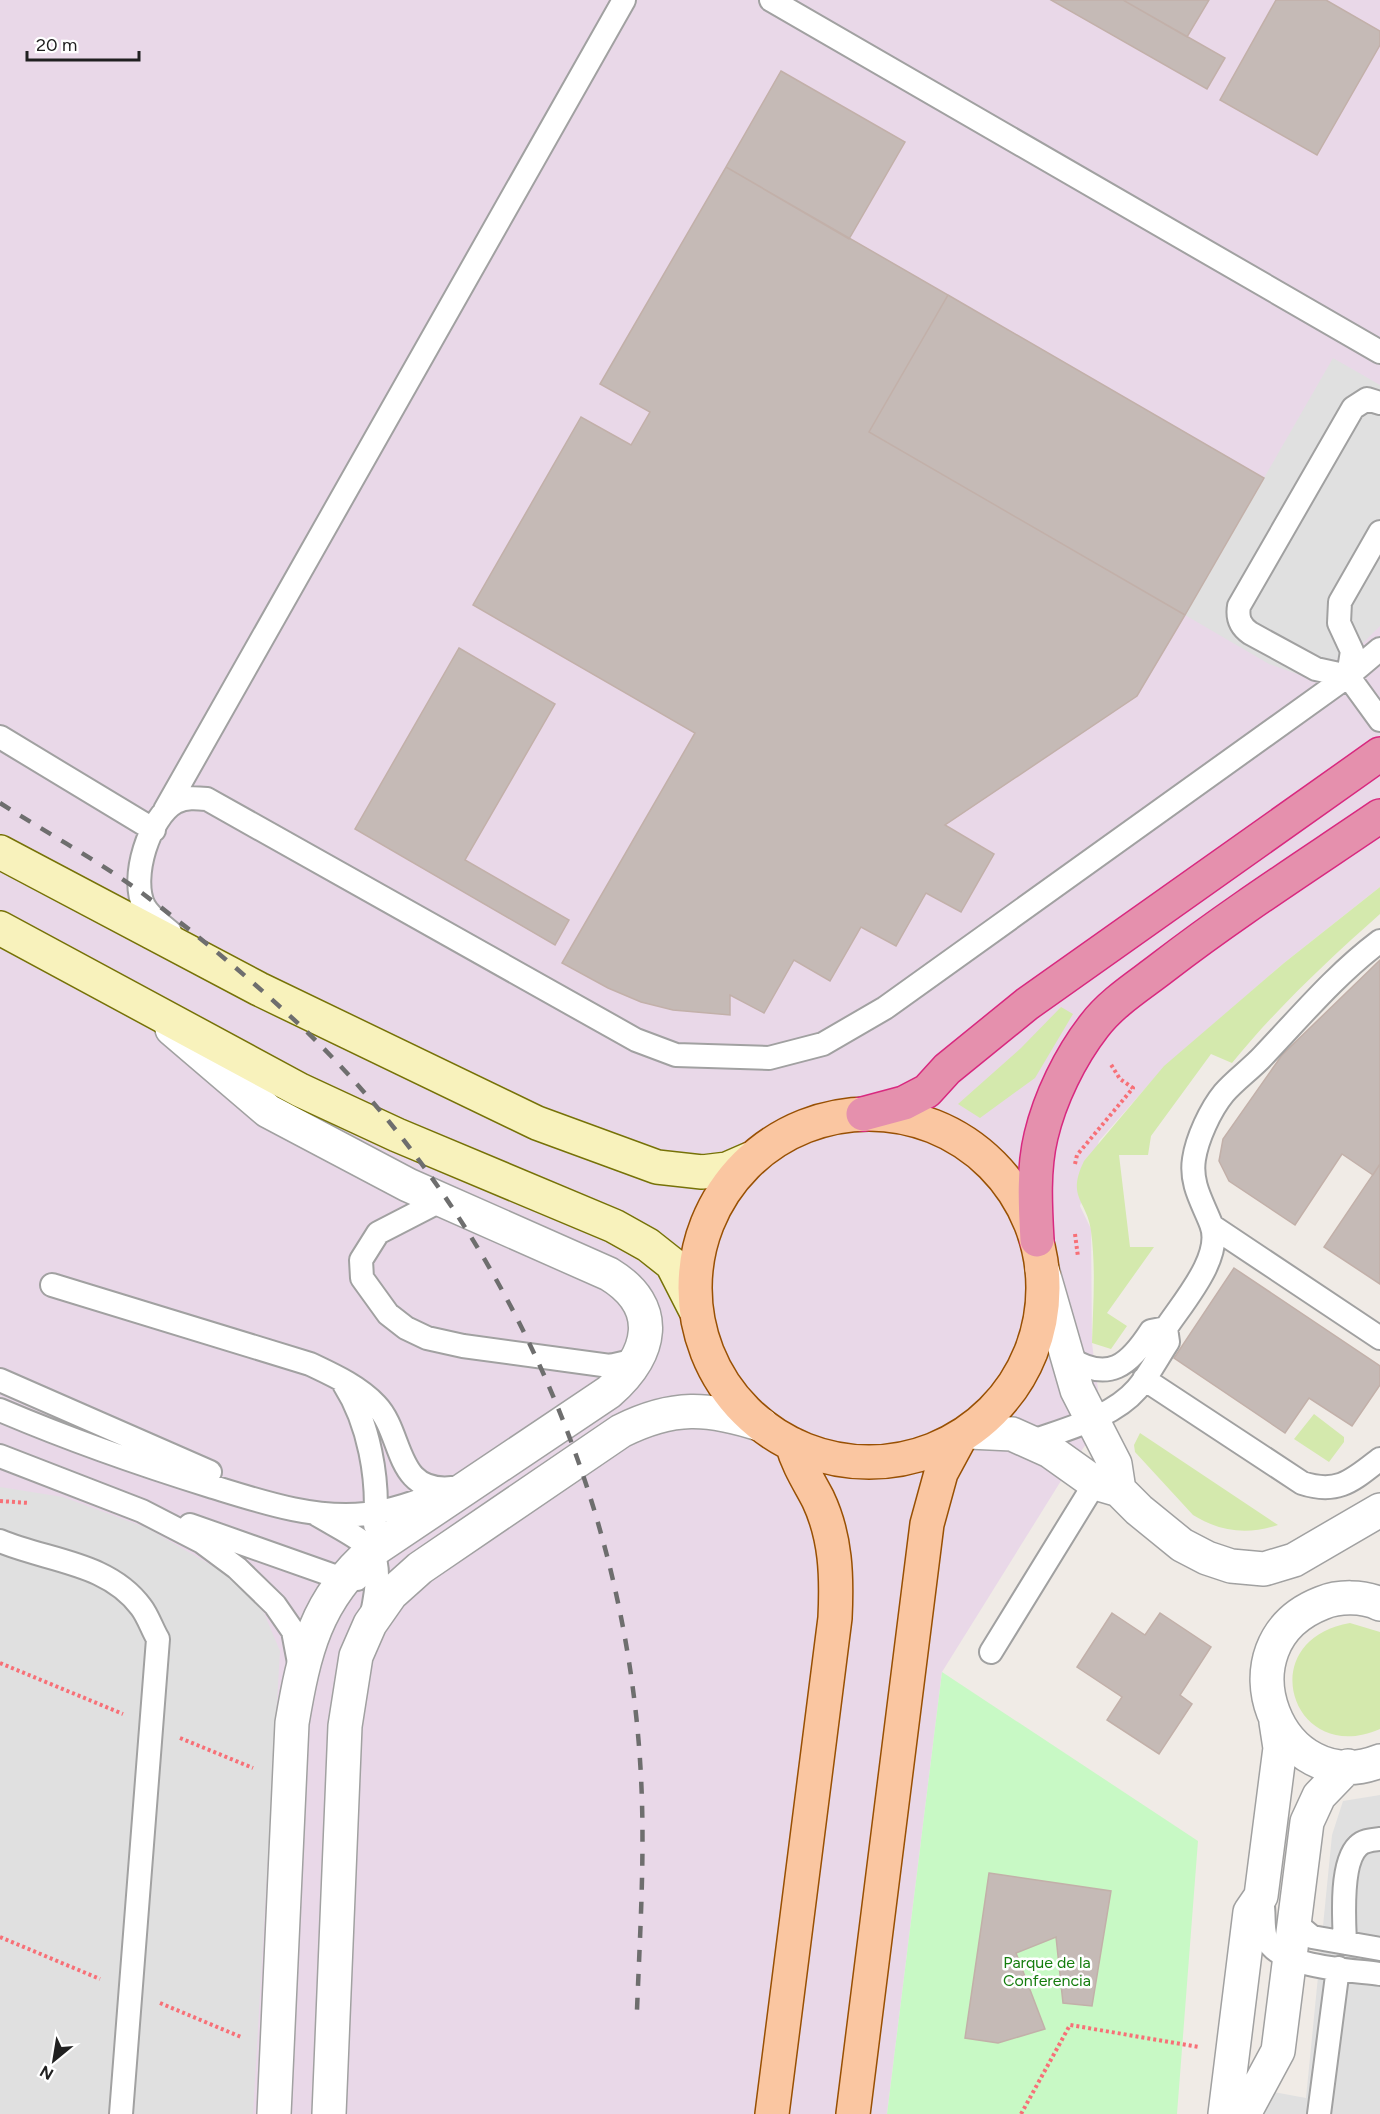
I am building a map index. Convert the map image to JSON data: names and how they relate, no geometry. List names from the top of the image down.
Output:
{
  "parks": ["Parque de la Conferencia"],
  "scale_bar": "20 m",
  "north": "bottom left"
}
